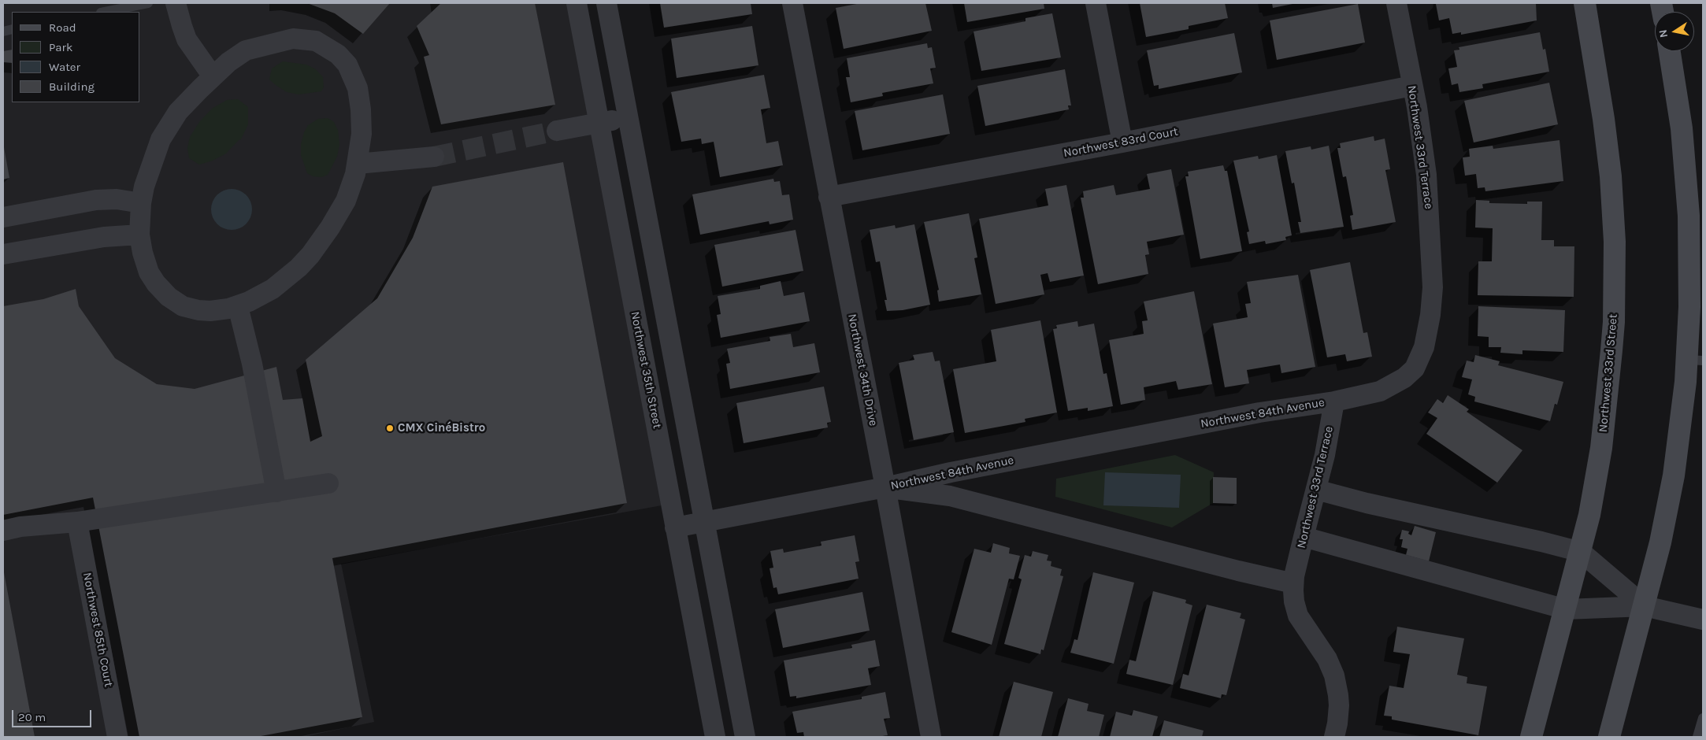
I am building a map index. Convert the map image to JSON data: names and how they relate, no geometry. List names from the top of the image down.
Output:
{
  "streets": {
    "street": [
      "Northwest 83rd Court",
      "Northwest 33rd Terrace",
      "Northwest 35th Street",
      "Northwest 34th Drive",
      "Northwest 33rd Street",
      "Northwest 84th Avenue",
      "Northwest 85th Court"
    ]
  },
  "crossings": [
    ["Northwest 83rd Court", "Northwest 33rd Terrace"],
    ["Northwest 83rd Court", "Northwest 34th Drive"],
    ["Northwest 33rd Terrace", "Northwest 84th Avenue"],
    ["Northwest 34th Drive", "Northwest 84th Avenue"]
  ],
  "places": ["CMX CinéBistro"],
  "legend": [
    "Road",
    "Park",
    "Water",
    "Building"
  ],
  "scale_bar": "20 m",
  "north": "left"
}
